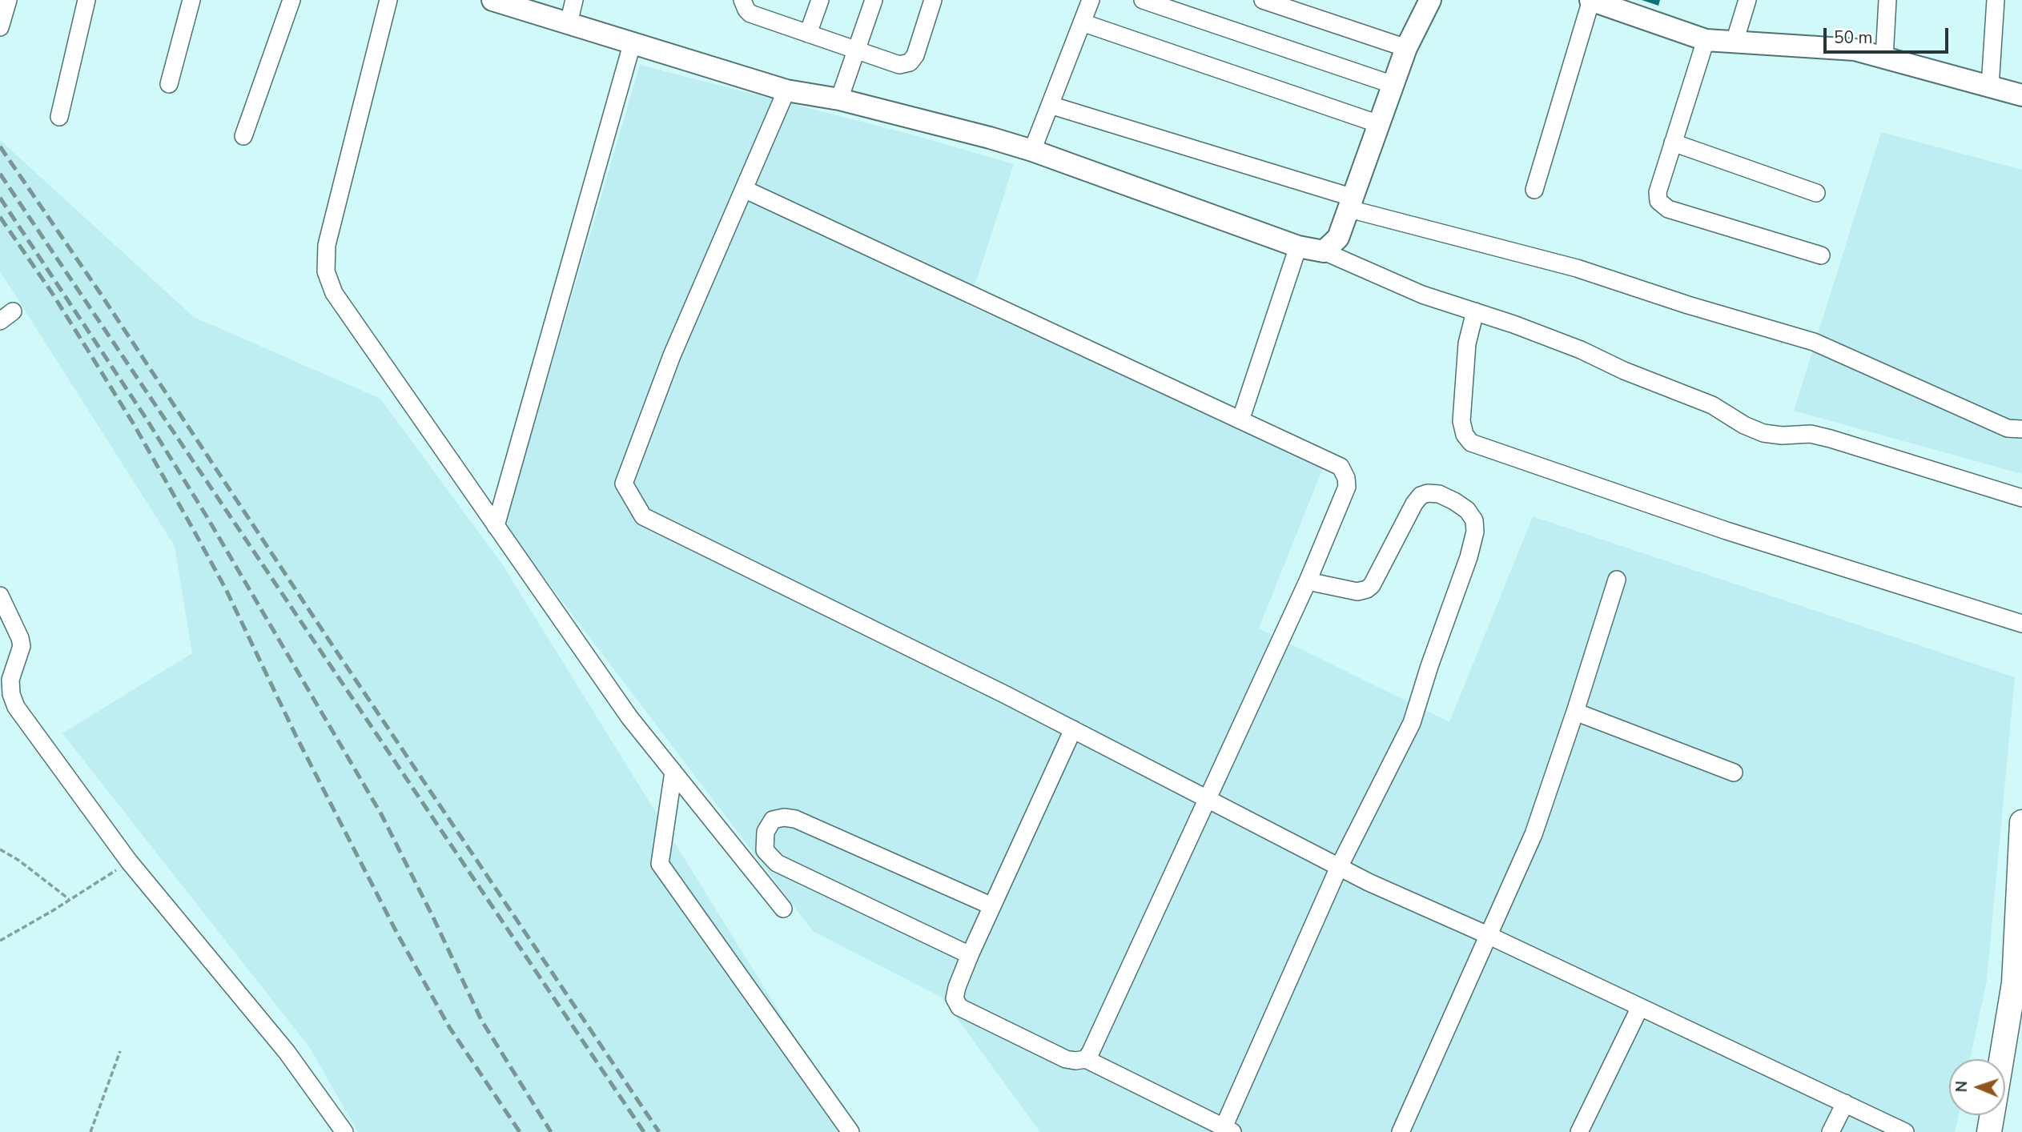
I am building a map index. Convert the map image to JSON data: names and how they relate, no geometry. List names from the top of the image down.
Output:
{
  "scale_bar": "50 m",
  "north": "left"
}
